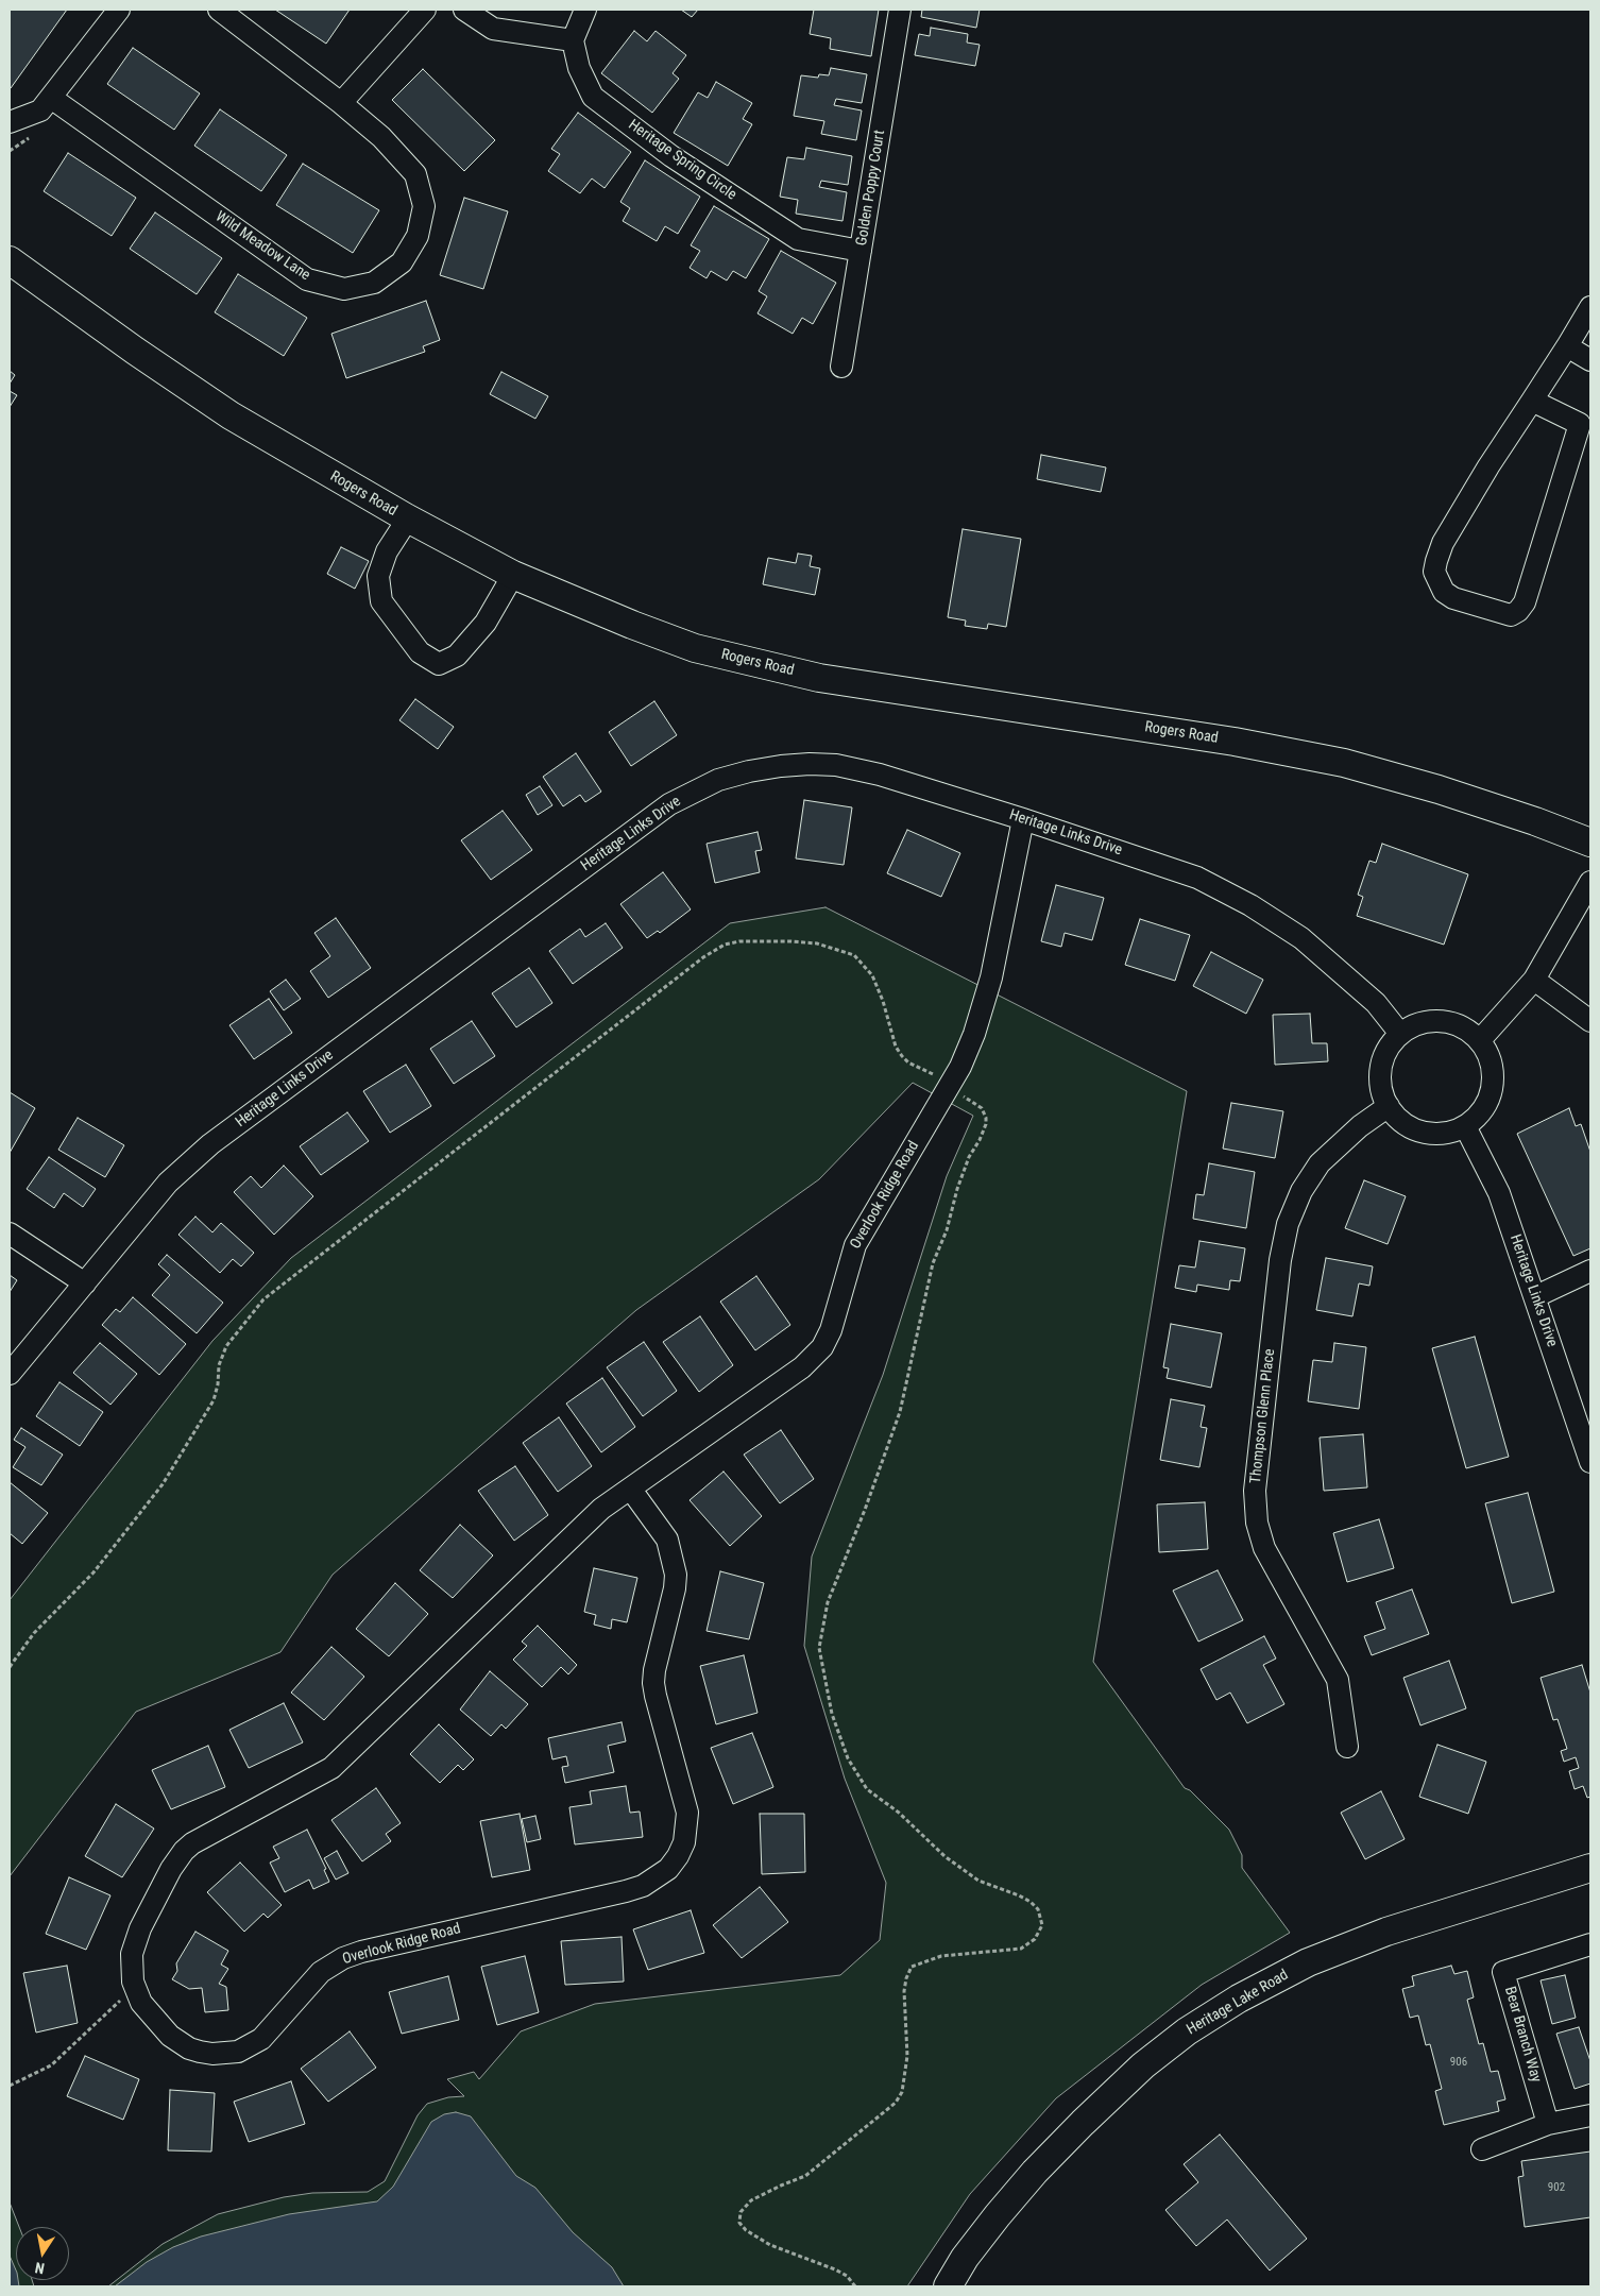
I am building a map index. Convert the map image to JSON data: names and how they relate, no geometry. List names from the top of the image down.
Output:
{
  "streets": {
    "main road": ["Rogers Road", "Heritage Lake Road"],
    "street": [
      "Heritage Spring Circle",
      "Golden Poppy Court",
      "Wild Meadow Lane",
      "Heritage Links Drive",
      "Overlook Ridge Road",
      "Thompson Glenn Place",
      "Bear Branch Way"
    ]
  },
  "crossings": [
    ["Heritage Spring Circle", "Golden Poppy Court"],
    ["Heritage Links Drive", "Overlook Ridge Road"],
    ["Heritage Links Drive", "Thompson Glenn Place"]
  ],
  "house_numbers": ["906", "902"],
  "north": "bottom"
}
